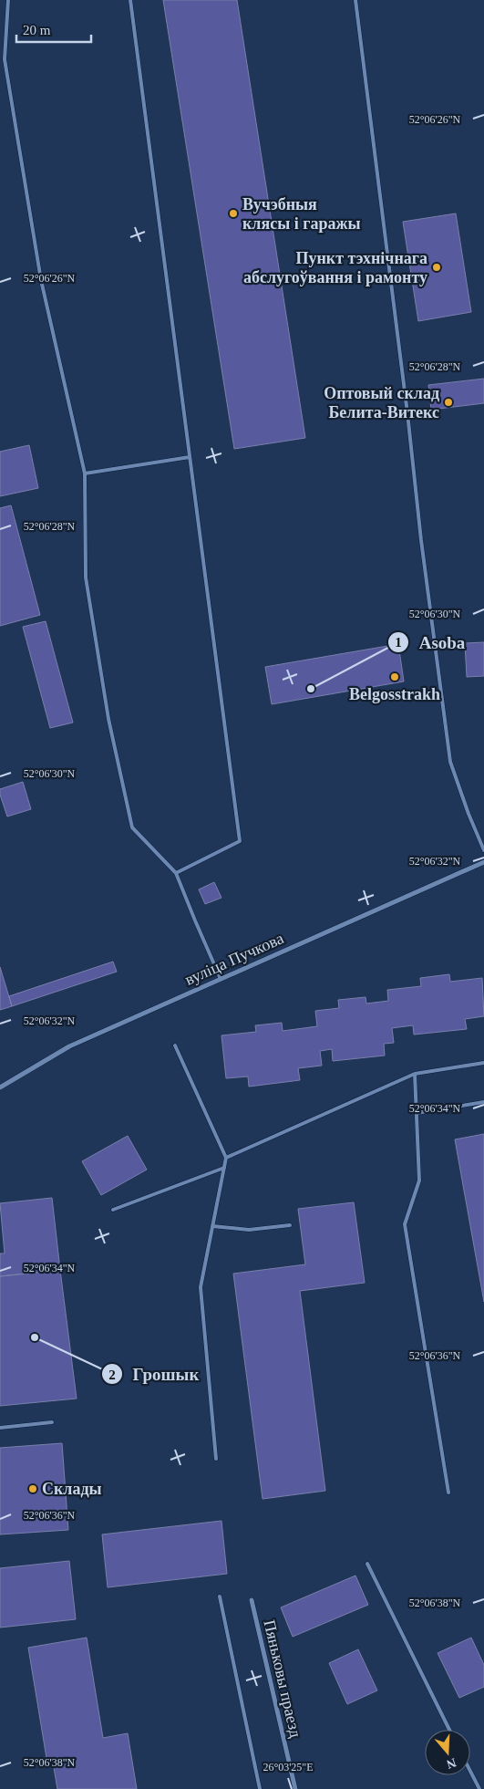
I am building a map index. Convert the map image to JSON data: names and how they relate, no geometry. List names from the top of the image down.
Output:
{
  "streets": {
    "street": ["вуліца Пучкова", "Пяньковы праезд"]
  },
  "places": [
    "Вучэбныя клясы і гаражы",
    "Пункт тэхнічнага абслугоўвання і рамонту",
    "Оптовый склад Белита-Витекс",
    "Belgosstrakh",
    "Asoba",
    "Грошык",
    "Склады"
  ],
  "scale_bar": "20 m",
  "north": "bottom",
  "coordinates": [
    "52°06'26\"N",
    "52°06'28\"N",
    "52°06'30\"N",
    "52°06'32\"N",
    "52°06'34\"N",
    "52°06'36\"N",
    "52°06'38\"N",
    "26°03'25\"E"
  ]
}
